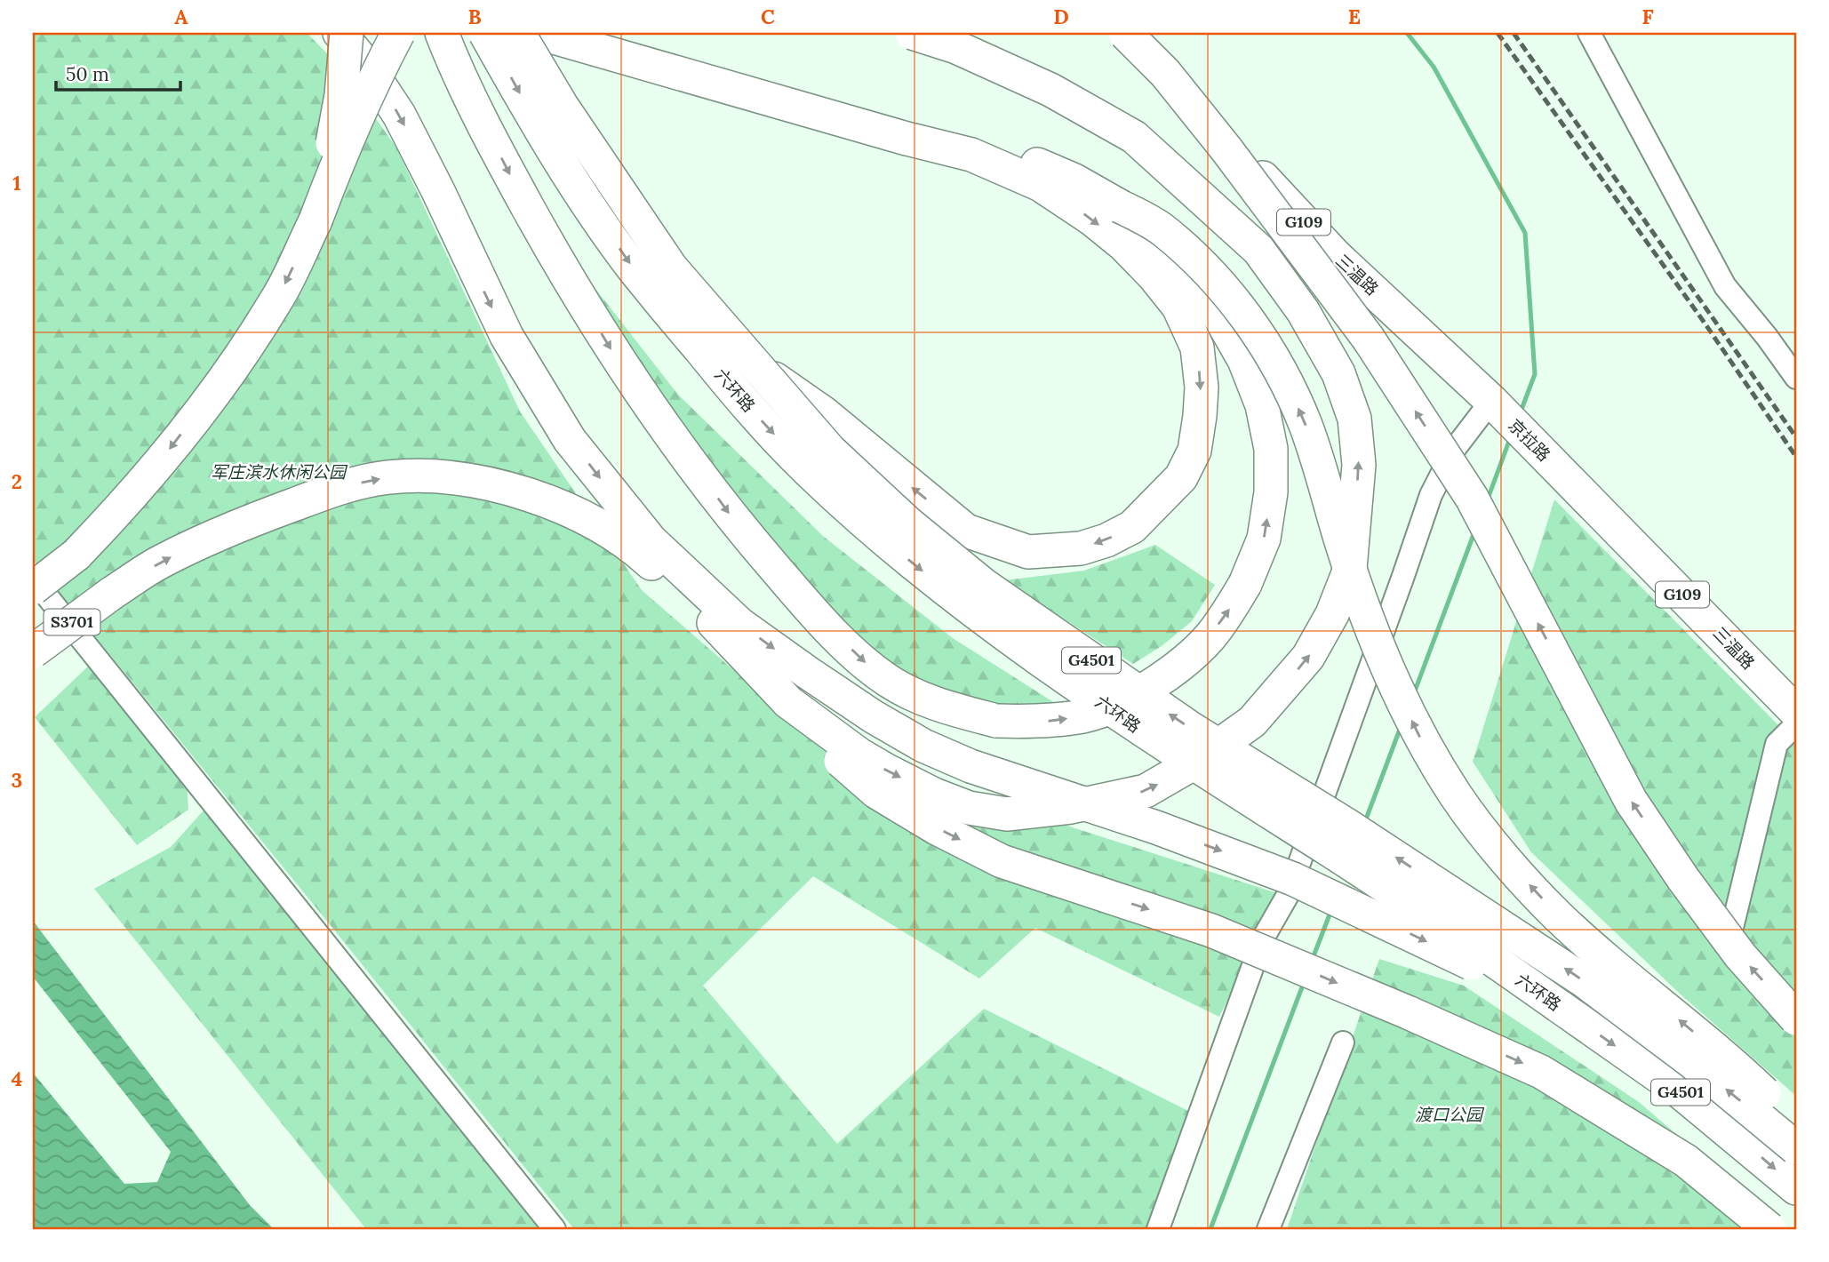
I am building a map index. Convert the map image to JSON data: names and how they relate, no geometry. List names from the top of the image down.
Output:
{
  "streets": {
    "highway": [
      "G109",
      "三温路",
      "六环路",
      "京拉路",
      "S3701",
      "G4501"
    ]
  },
  "crossings": [
    ["三温路", "京拉路"]
  ],
  "parks": ["军庄滨水休闲公园", "渡口公园"],
  "scale_bar": "50 m",
  "grid": {
    "columns": [
      "A",
      "B",
      "C",
      "D",
      "E",
      "F"
    ],
    "rows": [
      "1",
      "2",
      "3",
      "4"
    ]
  }
}
